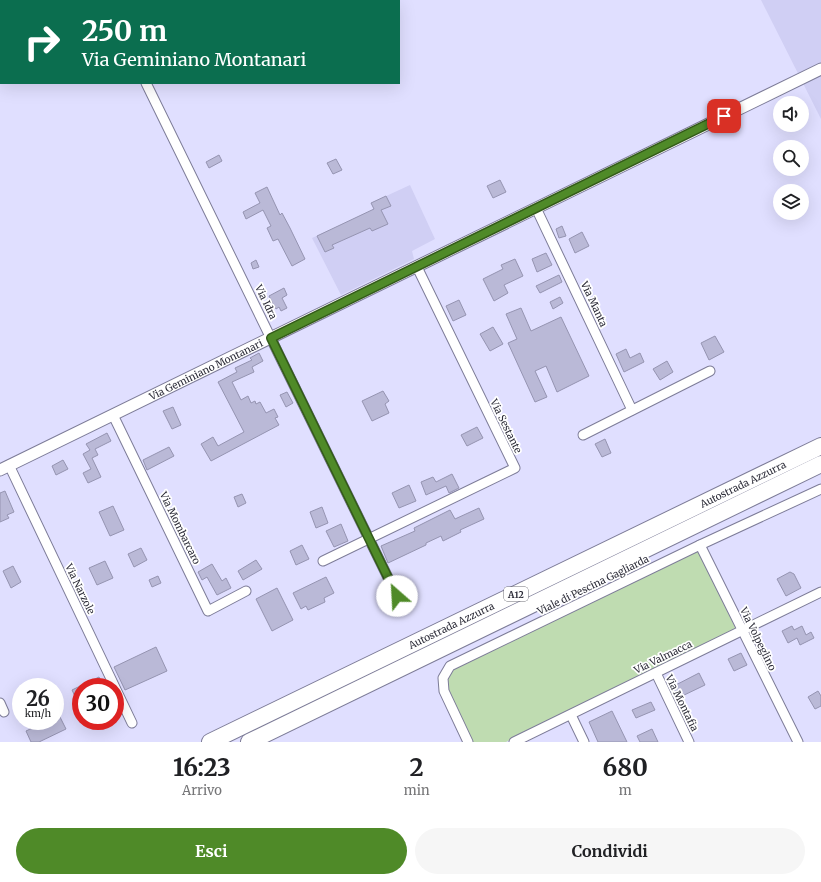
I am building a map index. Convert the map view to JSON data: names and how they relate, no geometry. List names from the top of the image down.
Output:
{
  "streets": {
    "highway": ["Autostrada Azzurra", "A12"],
    "street": [
      "Via Idra",
      "Via Manta",
      "Via Geminiano Montanari",
      "Via Sestante",
      "Via Mombarcaro",
      "Viale di Pescina Gagliarda",
      "Via Narzole",
      "Via Volpeglino",
      "Via Valmacca",
      "Via Montafia"
    ]
  },
  "crossings": [
    ["Via Idra", "Via Geminiano Montanari"],
    ["Via Idra", "Via Sestante"],
    ["Via Manta", "Via Geminiano Montanari"],
    ["Via Geminiano Montanari", "Via Sestante"],
    ["Via Geminiano Montanari", "Via Mombarcaro"],
    ["Via Geminiano Montanari", "Via Narzole"],
    ["Viale di Pescina Gagliarda", "Via Volpeglino"],
    ["Via Volpeglino", "Via Valmacca"],
    ["Via Valmacca", "Via Montafia"]
  ],
  "page": {
    "turn": ["250 m", "Via Geminiano Montanari"],
    "speed": "26 km/h",
    "limit": "30",
    "eta": [
      "16:23",
      "Arrivo",
      "2",
      "min",
      "680",
      "m"
    ],
    "buttons": ["Esci", "Condividi"]
  }
}
